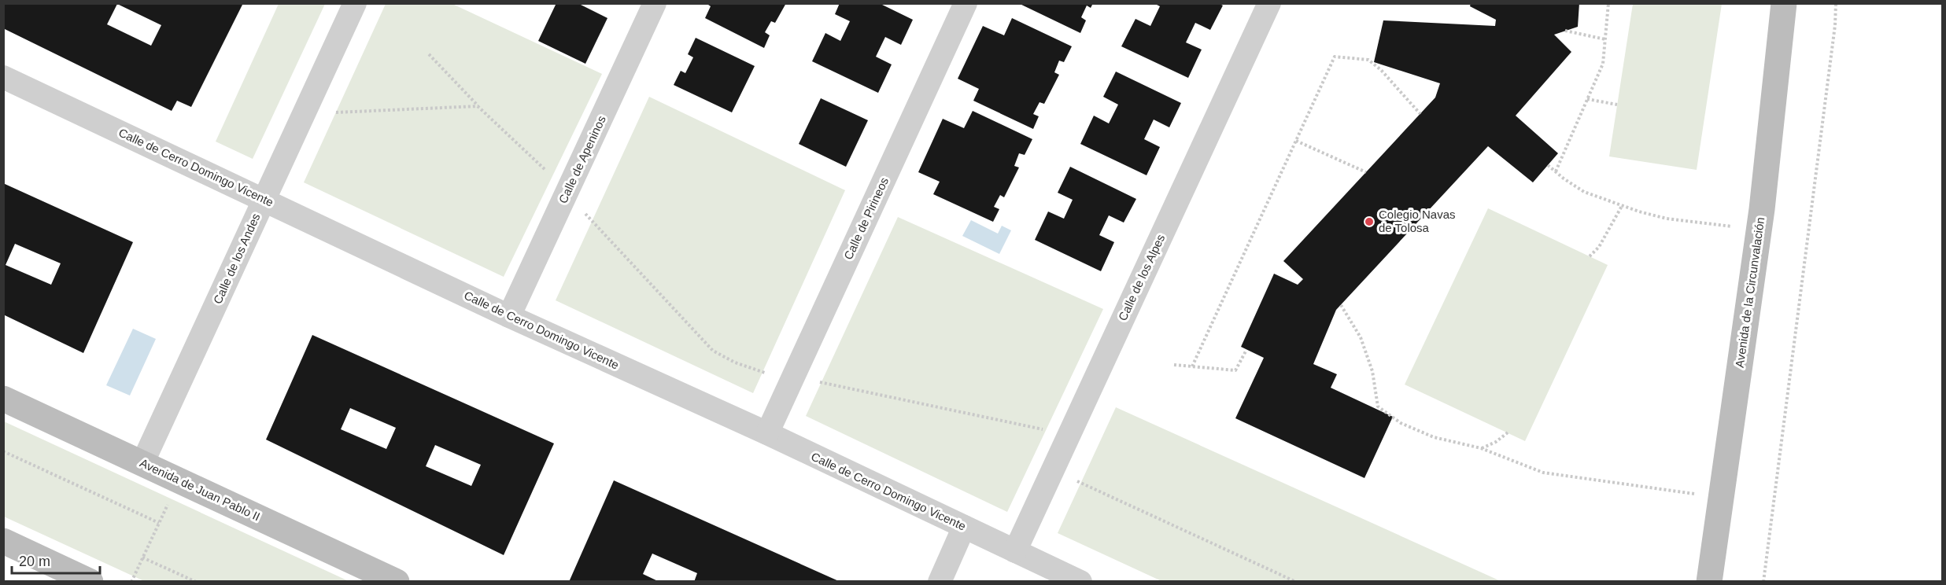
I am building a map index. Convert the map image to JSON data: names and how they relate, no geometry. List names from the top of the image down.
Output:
{
  "streets": {
    "street": [
      "Calle de Apeninos",
      "Calle de Cerro Domingo Vicente",
      "Calle de Pirineos",
      "Calle de los Andes",
      "Calle de los Alpes",
      "Avenida de la Circunvalación",
      "Avenida de Juan Pablo II"
    ]
  },
  "crossings": [
    ["Calle de Apeninos", "Calle de Cerro Domingo Vicente"],
    ["Calle de Cerro Domingo Vicente", "Calle de Pirineos"],
    ["Calle de Cerro Domingo Vicente", "Calle de los Andes"],
    ["Calle de Cerro Domingo Vicente", "Calle de los Alpes"],
    ["Calle de los Andes", "Avenida de Juan Pablo II"]
  ],
  "places": ["Colegio Navas de Tolosa"],
  "scale_bar": "20 m"
}
